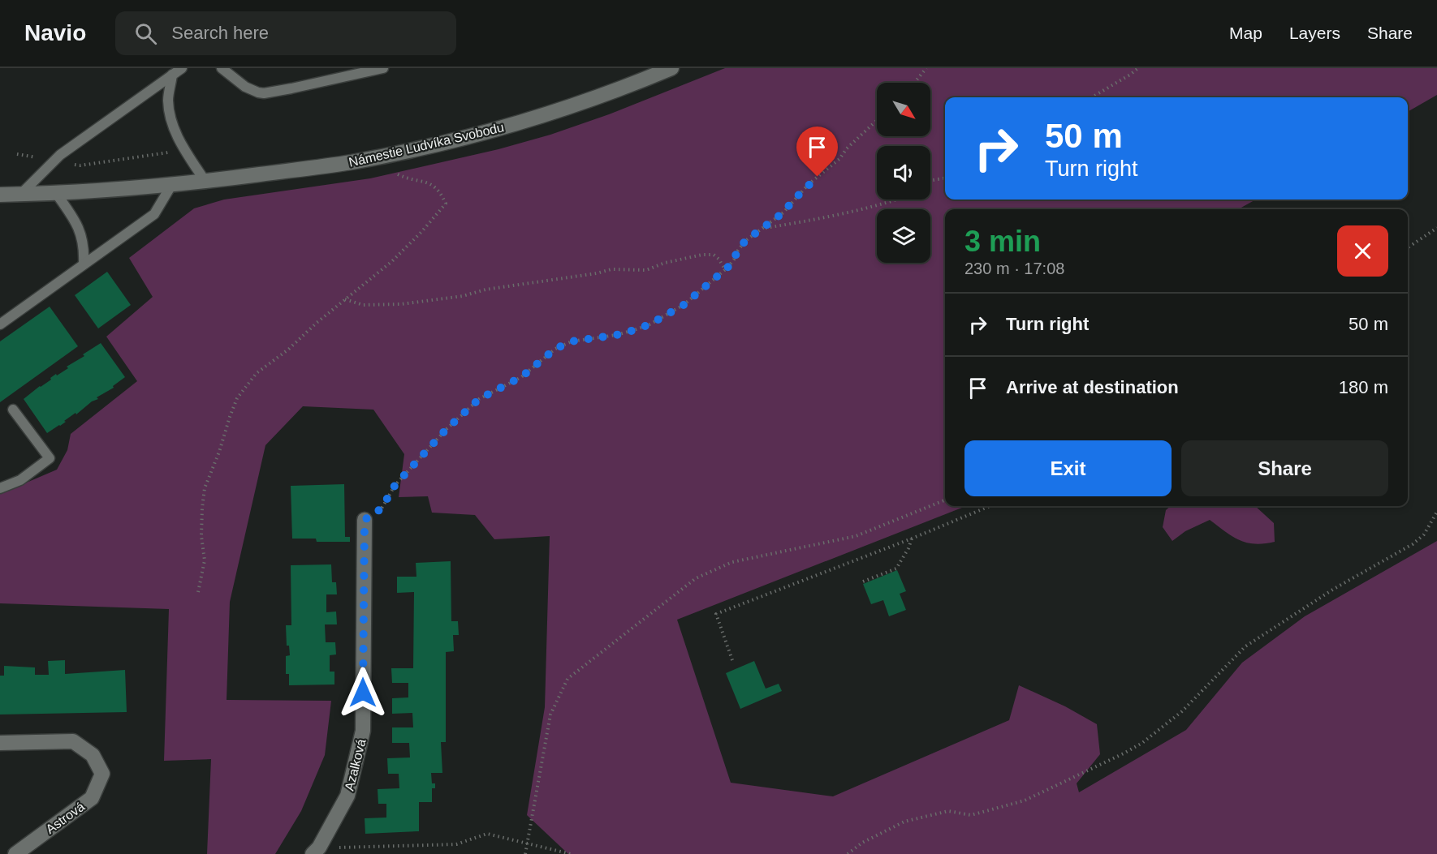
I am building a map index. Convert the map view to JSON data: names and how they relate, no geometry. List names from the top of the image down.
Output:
{
  "streets": {
    "street": ["Námestie Ludvíka Svobodu", "Azalková", "Astrová"]
  },
  "north": "bottom right",
  "page": {
    "header": "Navio",
    "search": "Search here",
    "nav": ["Map", "Layers", "Share"],
    "turn": ["50 m", "Turn right"],
    "heading": ["3 min", "230 m · 17:08"],
    "list": [
      {
        "name": "Turn right",
        "value": "50 m"
      },
      {
        "name": "Arrive at destination",
        "value": "180 m"
      }
    ],
    "buttons": ["Exit", "Share"]
  }
}
